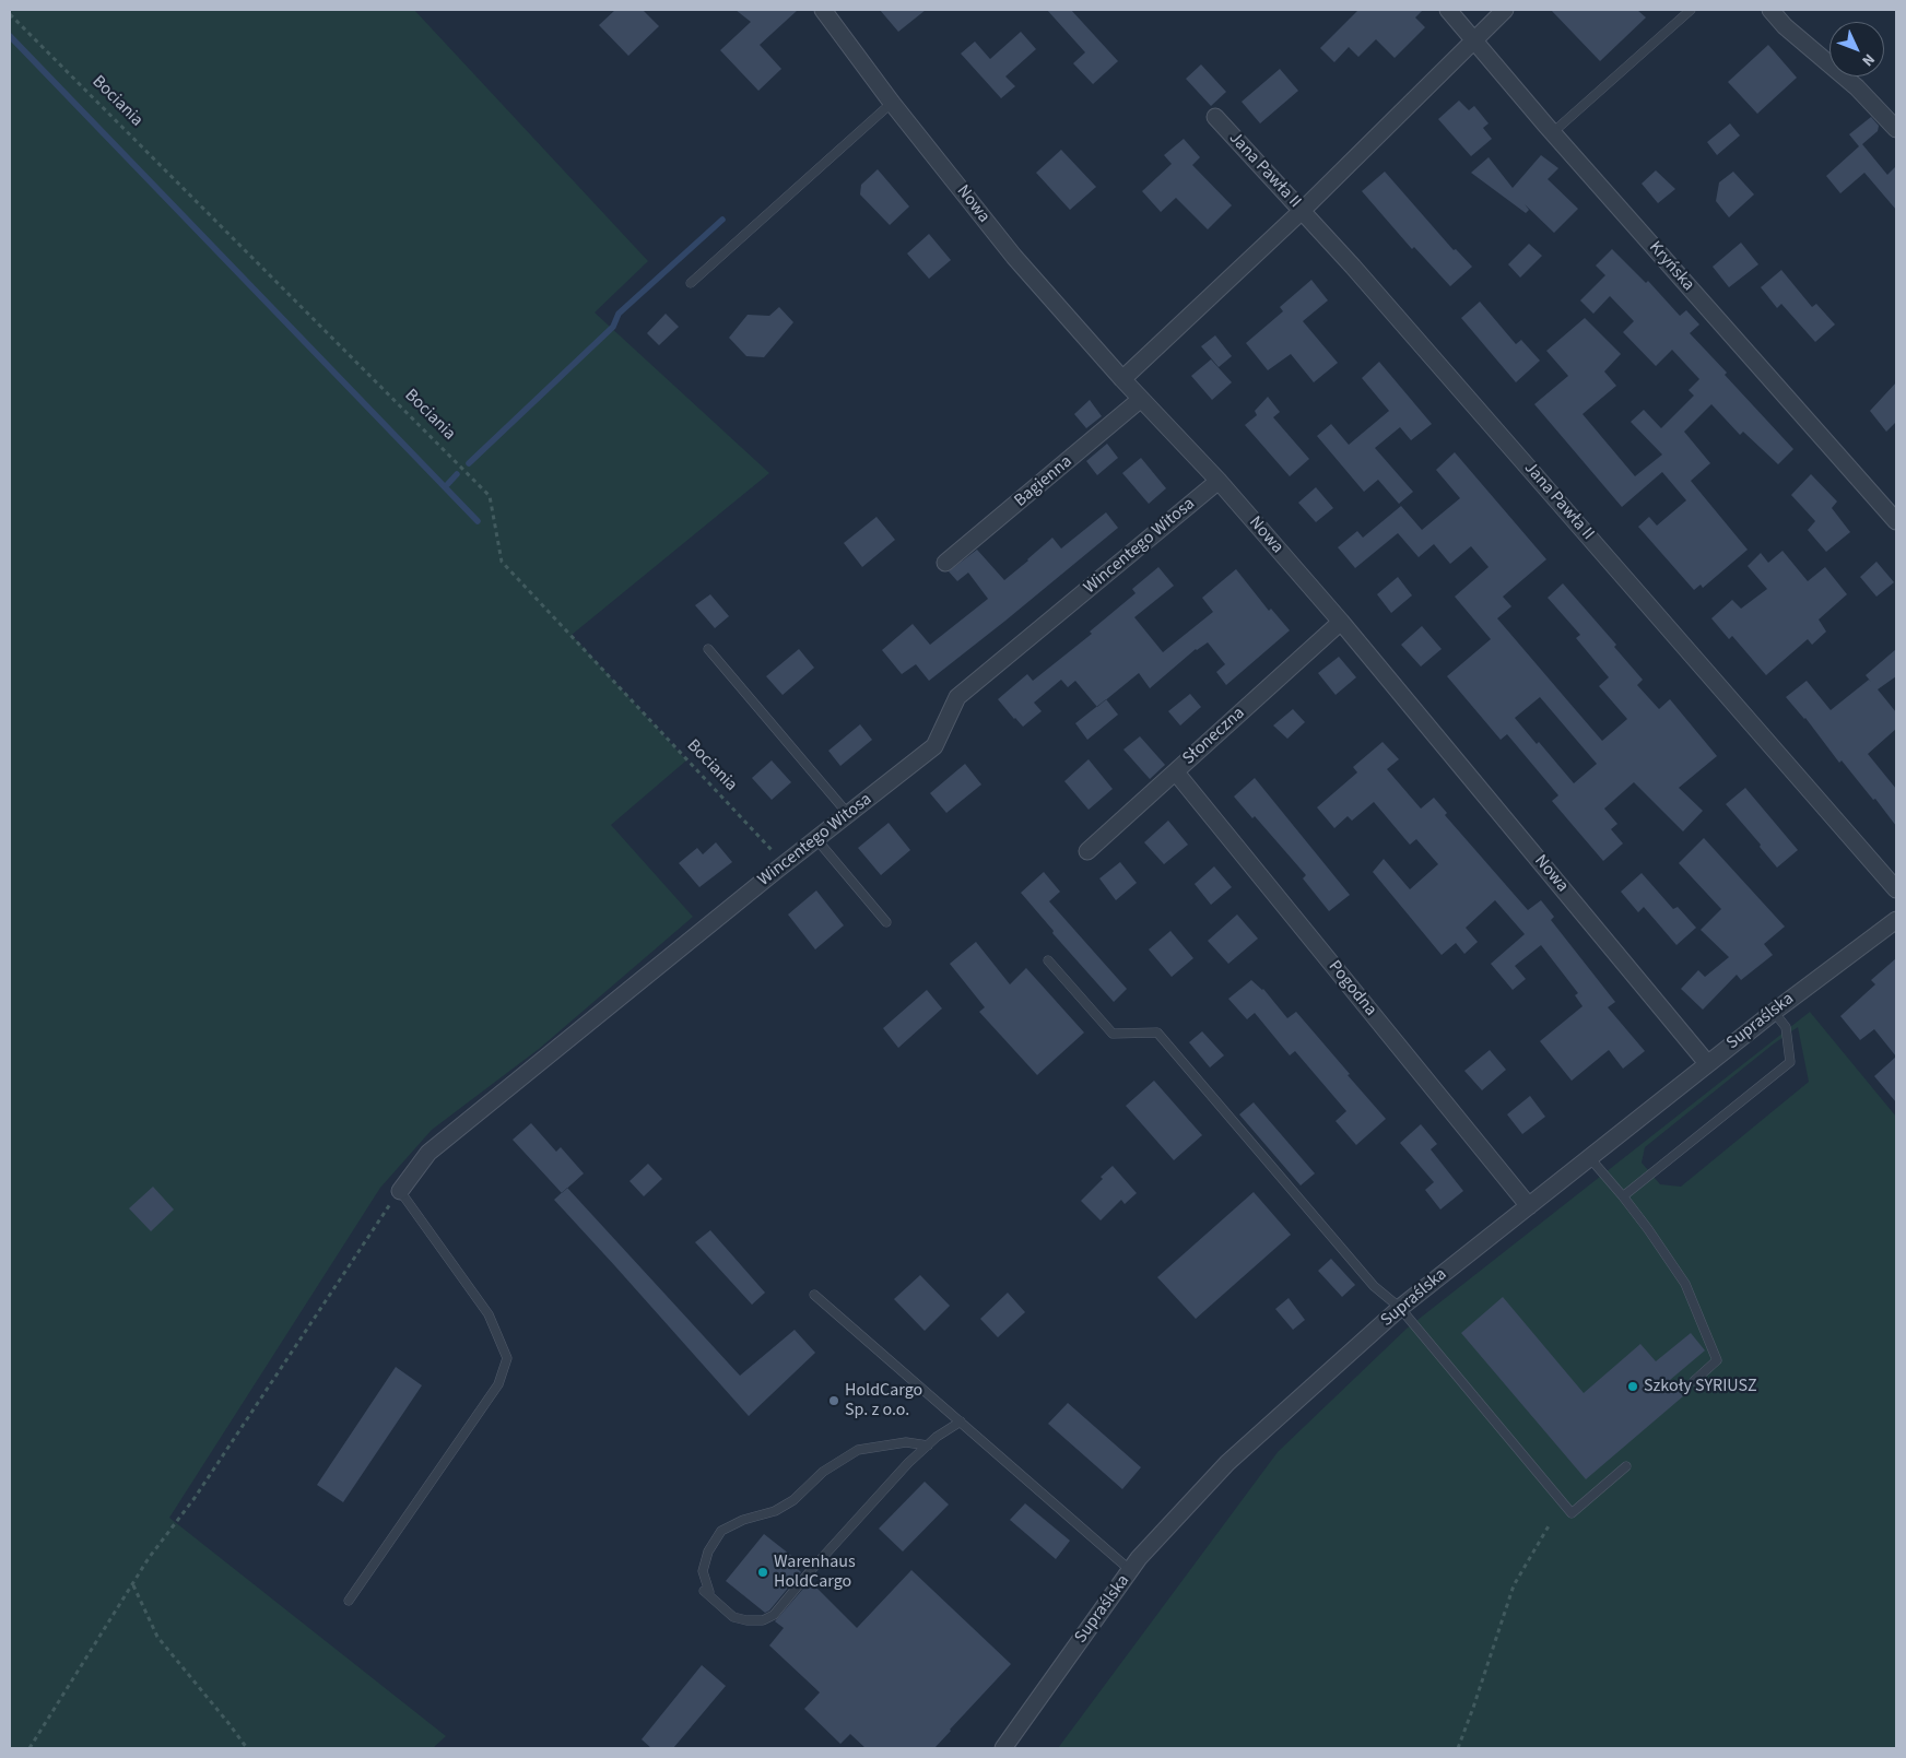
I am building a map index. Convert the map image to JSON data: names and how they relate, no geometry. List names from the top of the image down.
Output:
{
  "streets": {
    "street": [
      "Jana Pawła II",
      "Nowa",
      "Kryńska",
      "Bagienna",
      "Wincentego Witosa",
      "Słoneczna",
      "Pogodna",
      "Supraślska"
    ],
    "path": ["Bociania"]
  },
  "crossings": [
    ["Bociania", "Wincentego Witosa"],
    ["Nowa", "Bagienna"],
    ["Nowa", "Wincentego Witosa"],
    ["Nowa", "Słoneczna"],
    ["Nowa", "Supraślska"],
    ["Słoneczna", "Pogodna"],
    ["Pogodna", "Supraślska"]
  ],
  "places": ["Szkoły SYRIUSZ", "HoldCargo Sp. z o.o.", "Warenhaus HoldCargo"],
  "north": "bottom right"
}
